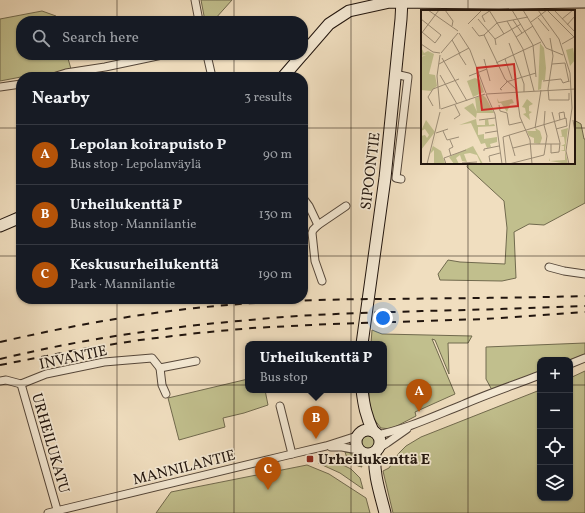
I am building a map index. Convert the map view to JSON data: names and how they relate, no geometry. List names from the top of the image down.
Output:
{
  "streets": {
    "street": [
      "SIPOONTIE",
      "INVANTIE",
      "URHEILUKATU",
      "MANNILANTIE"
    ]
  },
  "crossings": [
    ["INVANTIE", "URHEILUKATU"],
    ["URHEILUKATU", "MANNILANTIE"]
  ],
  "places": {
    "transit": ["Urheilukenttä E"]
  },
  "page": {
    "search": "Search here",
    "heading": ["Nearby", "3 results"],
    "list": [
      {
        "mark": "A",
        "name": "Lepolan koirapuisto P",
        "note": "Bus stop · Lepolanväylä",
        "value": "90 m"
      },
      {
        "mark": "B",
        "name": "Urheilukenttä P",
        "note": "Bus stop · Mannilantie",
        "value": "130 m"
      },
      {
        "mark": "C",
        "name": "Keskusurheilukenttä",
        "note": "Park · Mannilantie",
        "value": "190 m"
      }
    ],
    "popup": ["Urheilukenttä P", "Bus stop"],
    "map_buttons": ["+", "−"],
    "pins": ["A", "B", "C"]
  }
}
